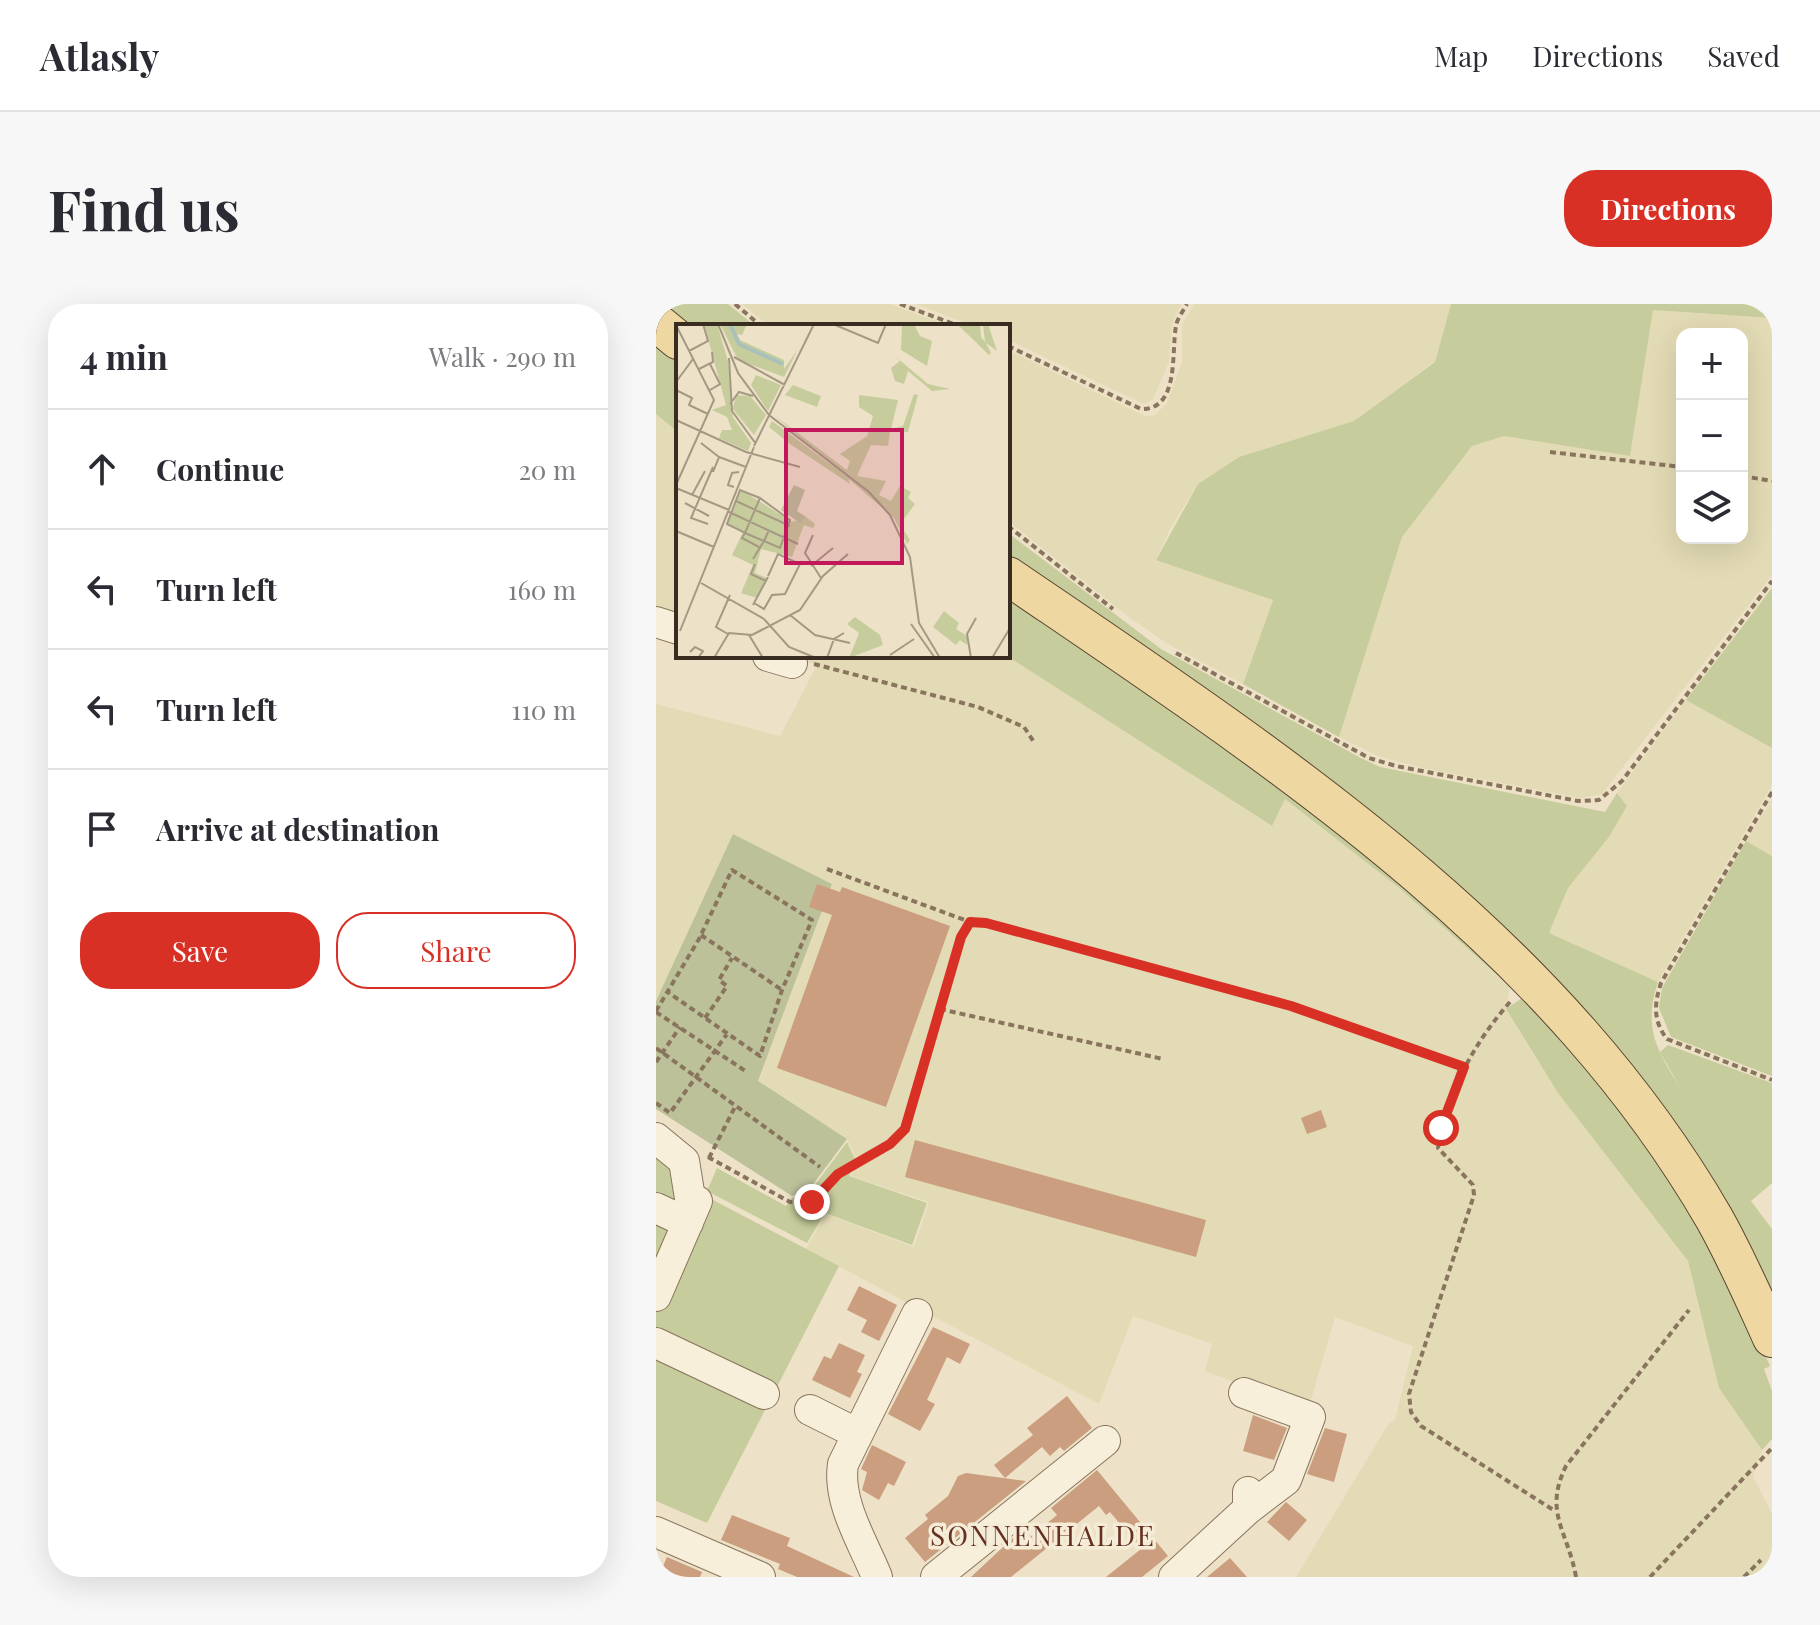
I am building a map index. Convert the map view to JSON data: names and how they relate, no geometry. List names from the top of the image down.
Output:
{
  "districts": ["SONNENHALDE"],
  "page": {
    "header": "Atlasly",
    "nav": ["Map", "Directions", "Saved"],
    "buttons": [
      "Directions",
      ["Save", "Share"]
    ],
    "title": "Find us",
    "heading": ["4 min", "Walk · 290 m"],
    "map_buttons": ["+", "−"],
    "list": [
      ["Continue", "20 m"],
      ["Turn left", "160 m"],
      ["Turn left", "110 m"],
      "Arrive at destination"
    ]
  }
}
